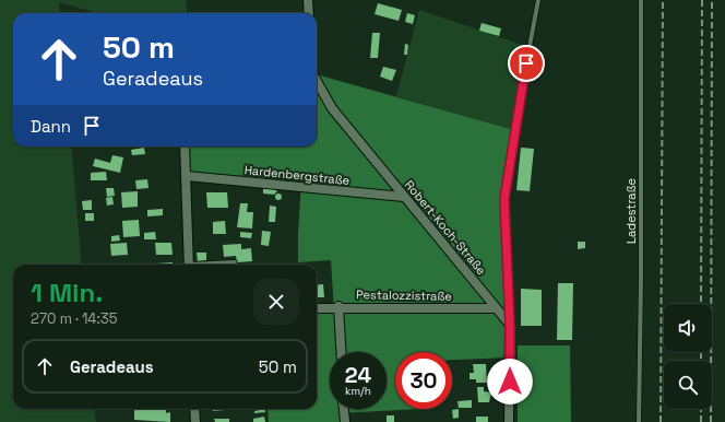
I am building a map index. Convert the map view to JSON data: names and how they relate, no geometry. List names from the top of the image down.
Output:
{
  "streets": {
    "street": ["Hardenbergstraße", "Robert-Koch-Straße", "Pestalozzistraße"],
    "lane": ["Ladestraße"]
  },
  "crossings": [
    ["Hardenbergstraße", "Robert-Koch-Straße"],
    ["Robert-Koch-Straße", "Pestalozzistraße"]
  ],
  "page": {
    "turn": ["50 m", "Geradeaus"],
    "then": "Dann",
    "heading": ["1 Min.", "270 m · 14:35"],
    "list": [
      {
        "name": "Geradeaus",
        "value": "50 m"
      }
    ],
    "speed": "24 km/h",
    "limit": "30"
  }
}
